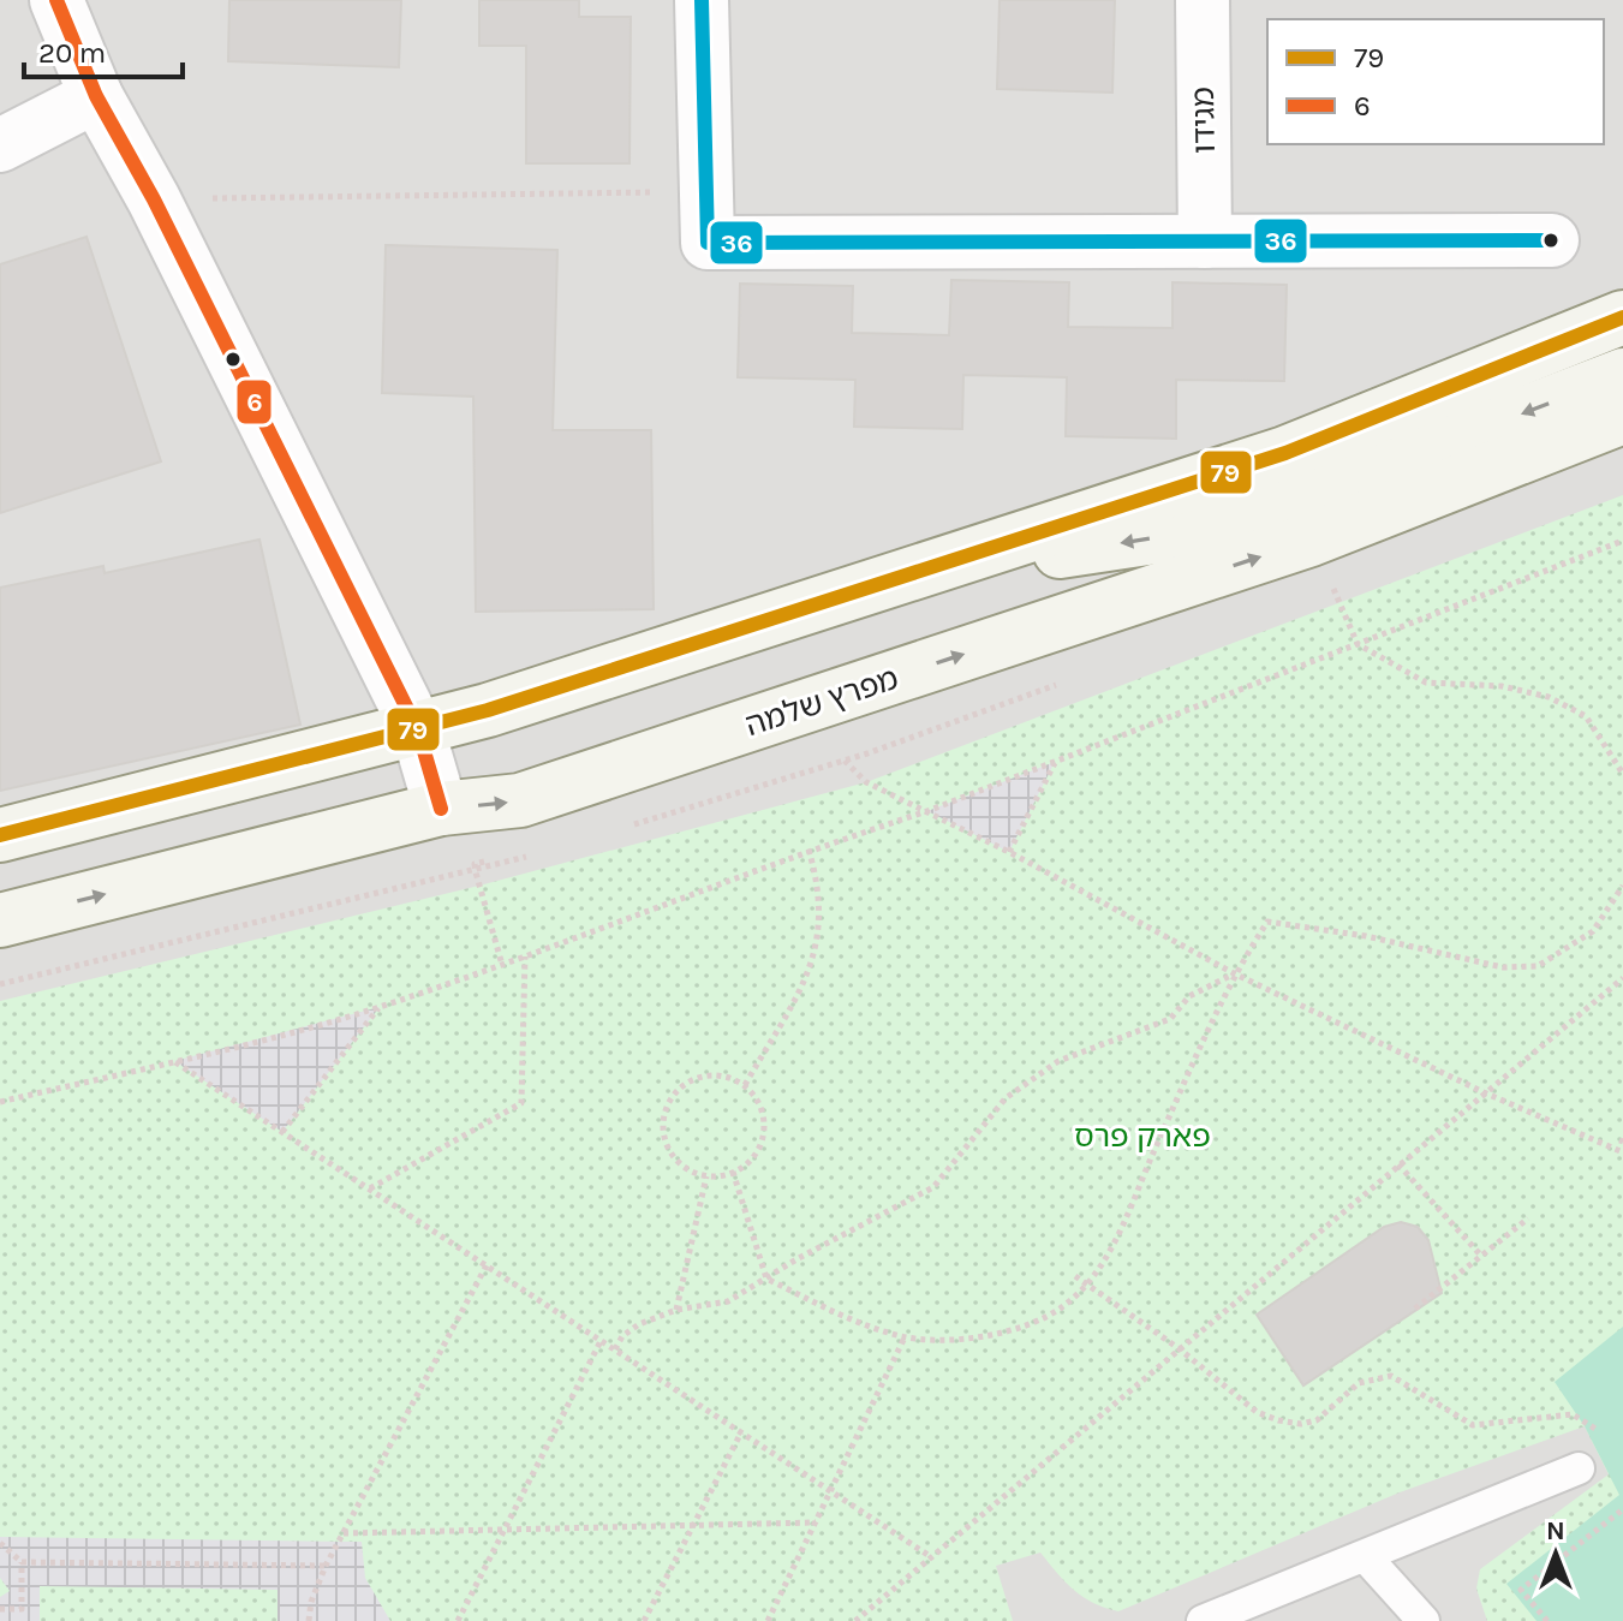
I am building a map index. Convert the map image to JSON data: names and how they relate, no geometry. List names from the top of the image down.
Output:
{
  "streets": {
    "street": ["מגידו", "מפרץ שלמה"]
  },
  "parks": ["פארק פרס"],
  "lines": ["transit line 6", "transit line 36", "transit line 79"],
  "legend": ["79", "6"],
  "scale_bar": "20 m",
  "north": "top"
}
